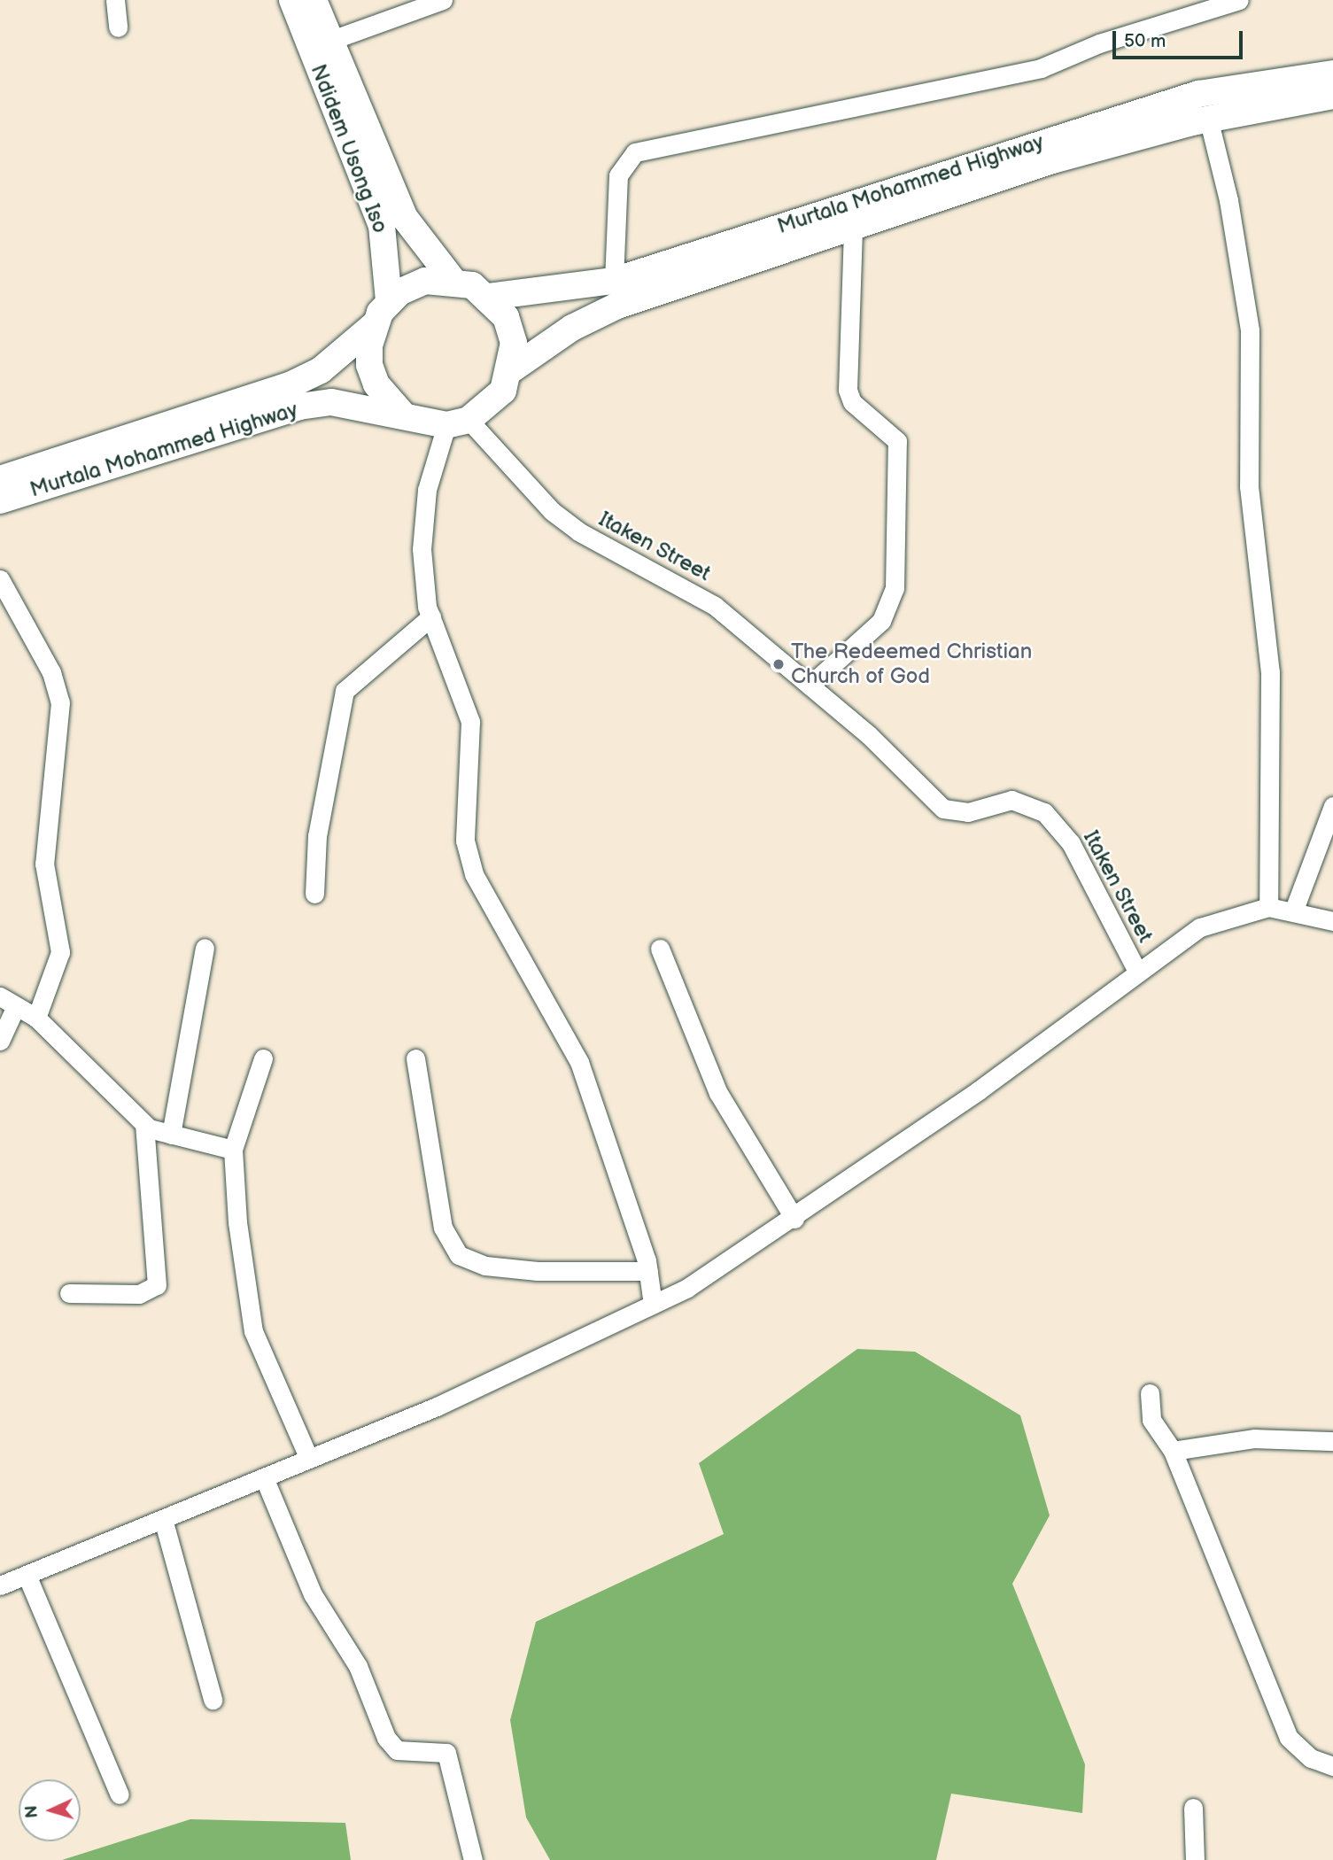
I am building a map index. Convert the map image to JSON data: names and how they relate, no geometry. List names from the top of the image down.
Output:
{
  "streets": {
    "highway": ["Ndidem Usong Iso", "Murtala Mohammed Highway"],
    "street": ["Itaken Street"]
  },
  "crossings": [
    ["Ndidem Usong Iso", "Murtala Mohammed Highway"],
    ["Ndidem Usong Iso", "Itaken Street"],
    ["Murtala Mohammed Highway", "Itaken Street"]
  ],
  "places": ["The Redeemed Christian Church of God"],
  "scale_bar": "50 m",
  "north": "left"
}
